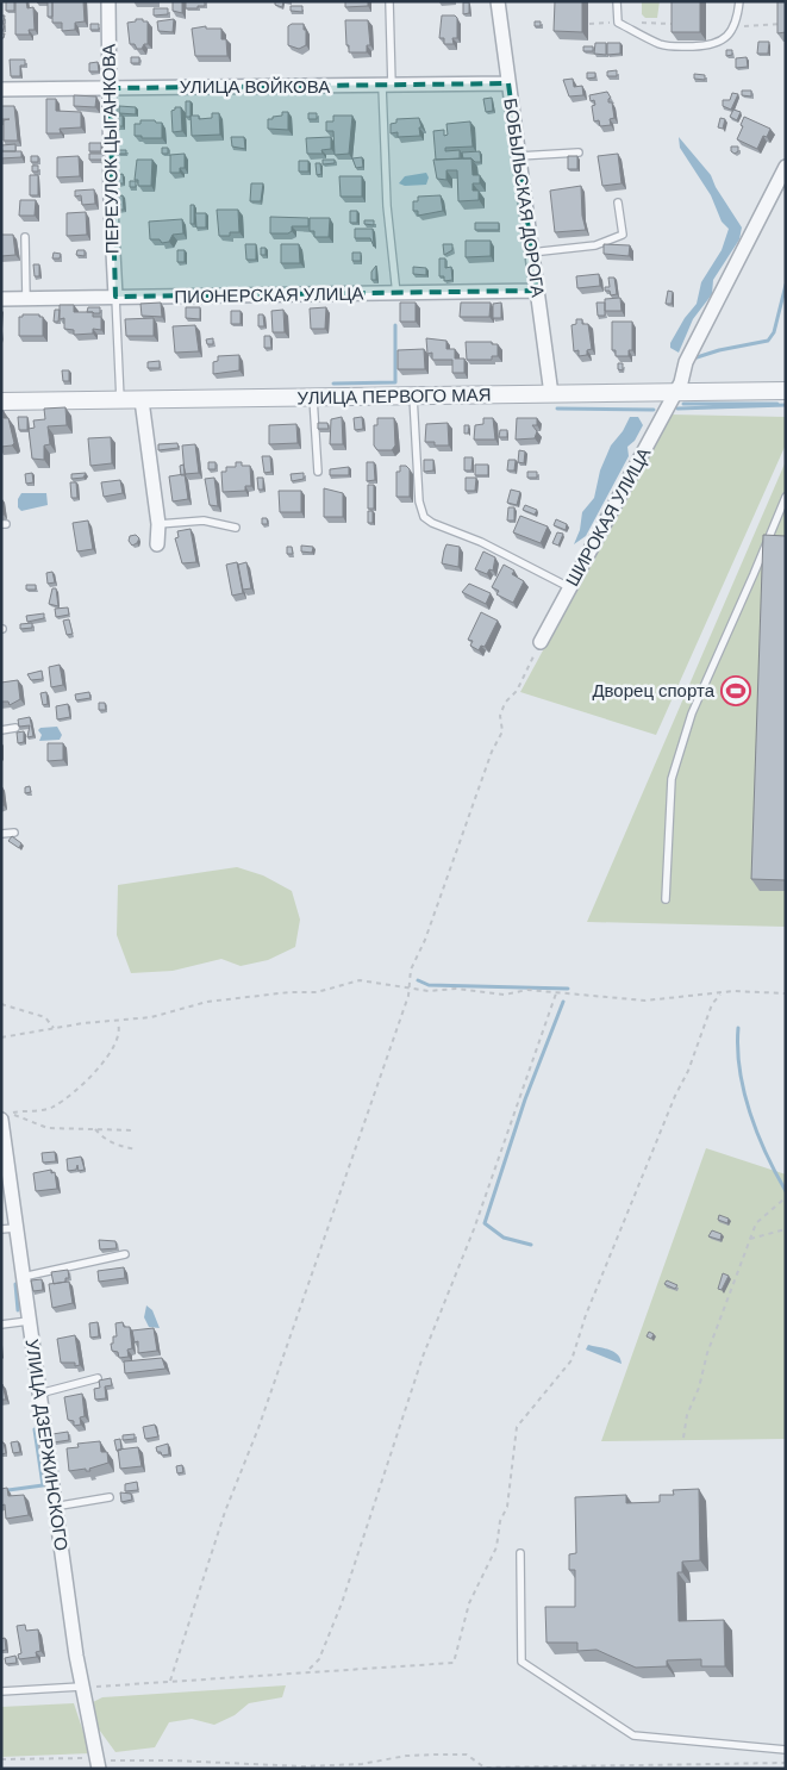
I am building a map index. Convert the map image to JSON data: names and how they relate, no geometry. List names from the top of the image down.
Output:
{
  "streets": {
    "street": [
      "УЛИЦА ВОЙКОВА",
      "ПЕРЕУЛОК ЦЫГАНКОВА",
      "БОБЫЛЬСКАЯ ДОРОГА",
      "ПИОНЕРСКАЯ УЛИЦА",
      "УЛИЦА ПЕРВОГО МАЯ",
      "ШИРОКАЯ УЛИЦА",
      "УЛИЦА ДЗЕРЖИНСКОГО"
    ]
  },
  "crossings": [
    ["УЛИЦА ВОЙКОВА", "ПЕРЕУЛОК ЦЫГАНКОВА"],
    ["УЛИЦА ВОЙКОВА", "БОБЫЛЬСКАЯ ДОРОГА"],
    ["ПЕРЕУЛОК ЦЫГАНКОВА", "ПИОНЕРСКАЯ УЛИЦА"],
    ["БОБЫЛЬСКАЯ ДОРОГА", "ПИОНЕРСКАЯ УЛИЦА"],
    ["БОБЫЛЬСКАЯ ДОРОГА", "УЛИЦА ПЕРВОГО МАЯ"],
    ["УЛИЦА ПЕРВОГО МАЯ", "ШИРОКАЯ УЛИЦА"]
  ],
  "places": {
    "sports": ["Дворец спорта"]
  }
}
